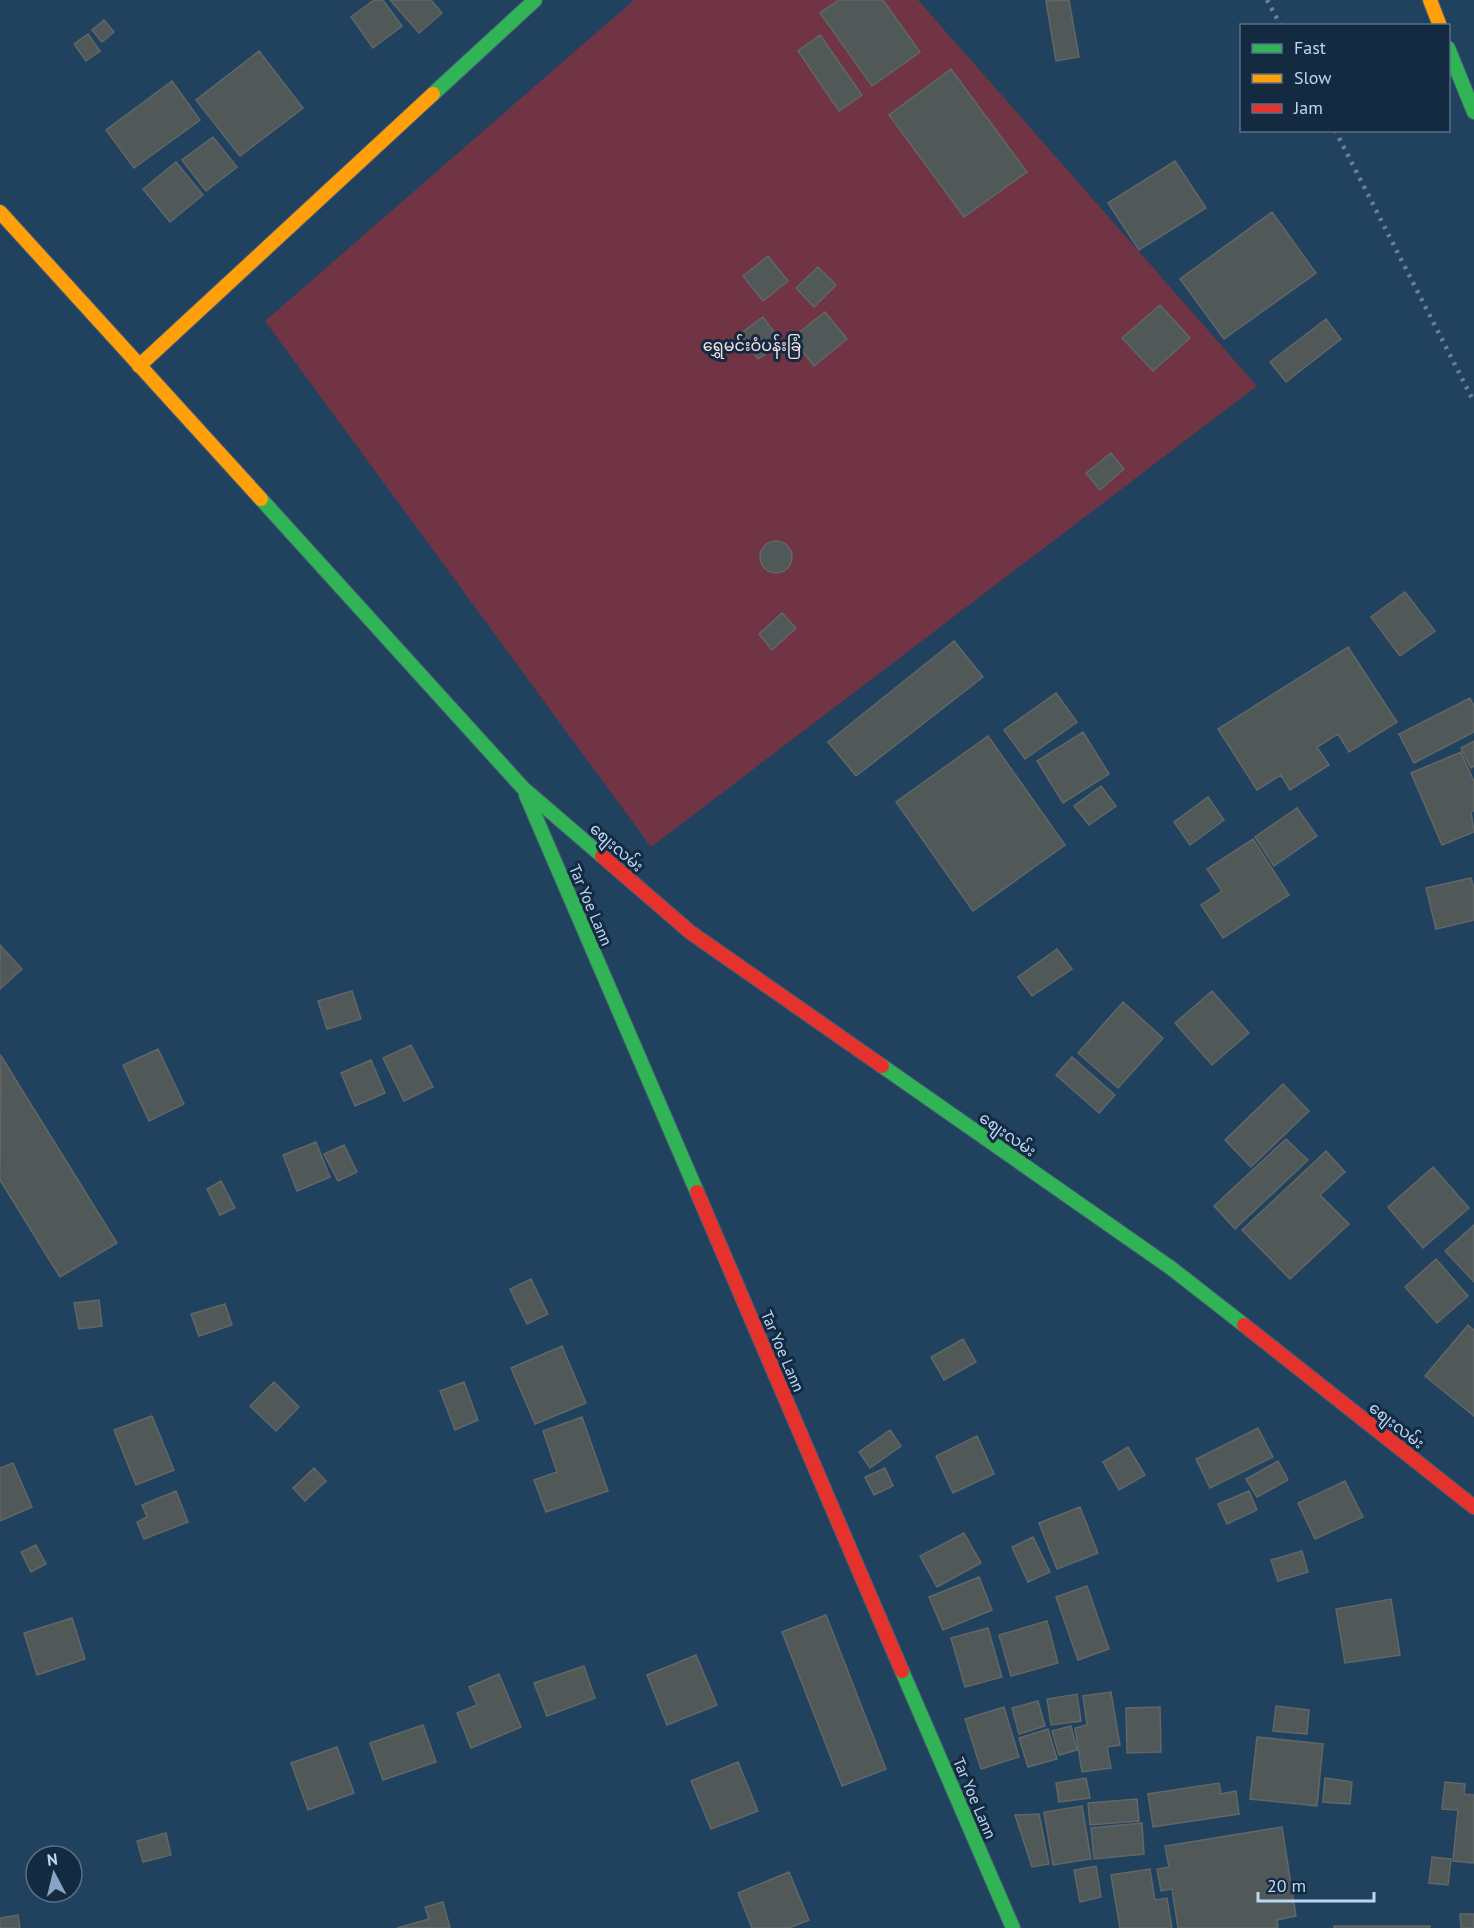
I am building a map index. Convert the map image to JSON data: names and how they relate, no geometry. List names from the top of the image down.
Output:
{
  "streets": {
    "main road": ["စျေးလမ်း", "Tar Yoe Lann"]
  },
  "crossings": [
    ["စျေးလမ်း", "Tar Yoe Lann"]
  ],
  "parks": ["ရွှေမင်းဝံပန်းခြံ"],
  "legend": ["Fast", "Slow", "Jam"],
  "scale_bar": "20 m",
  "north": "top"
}
